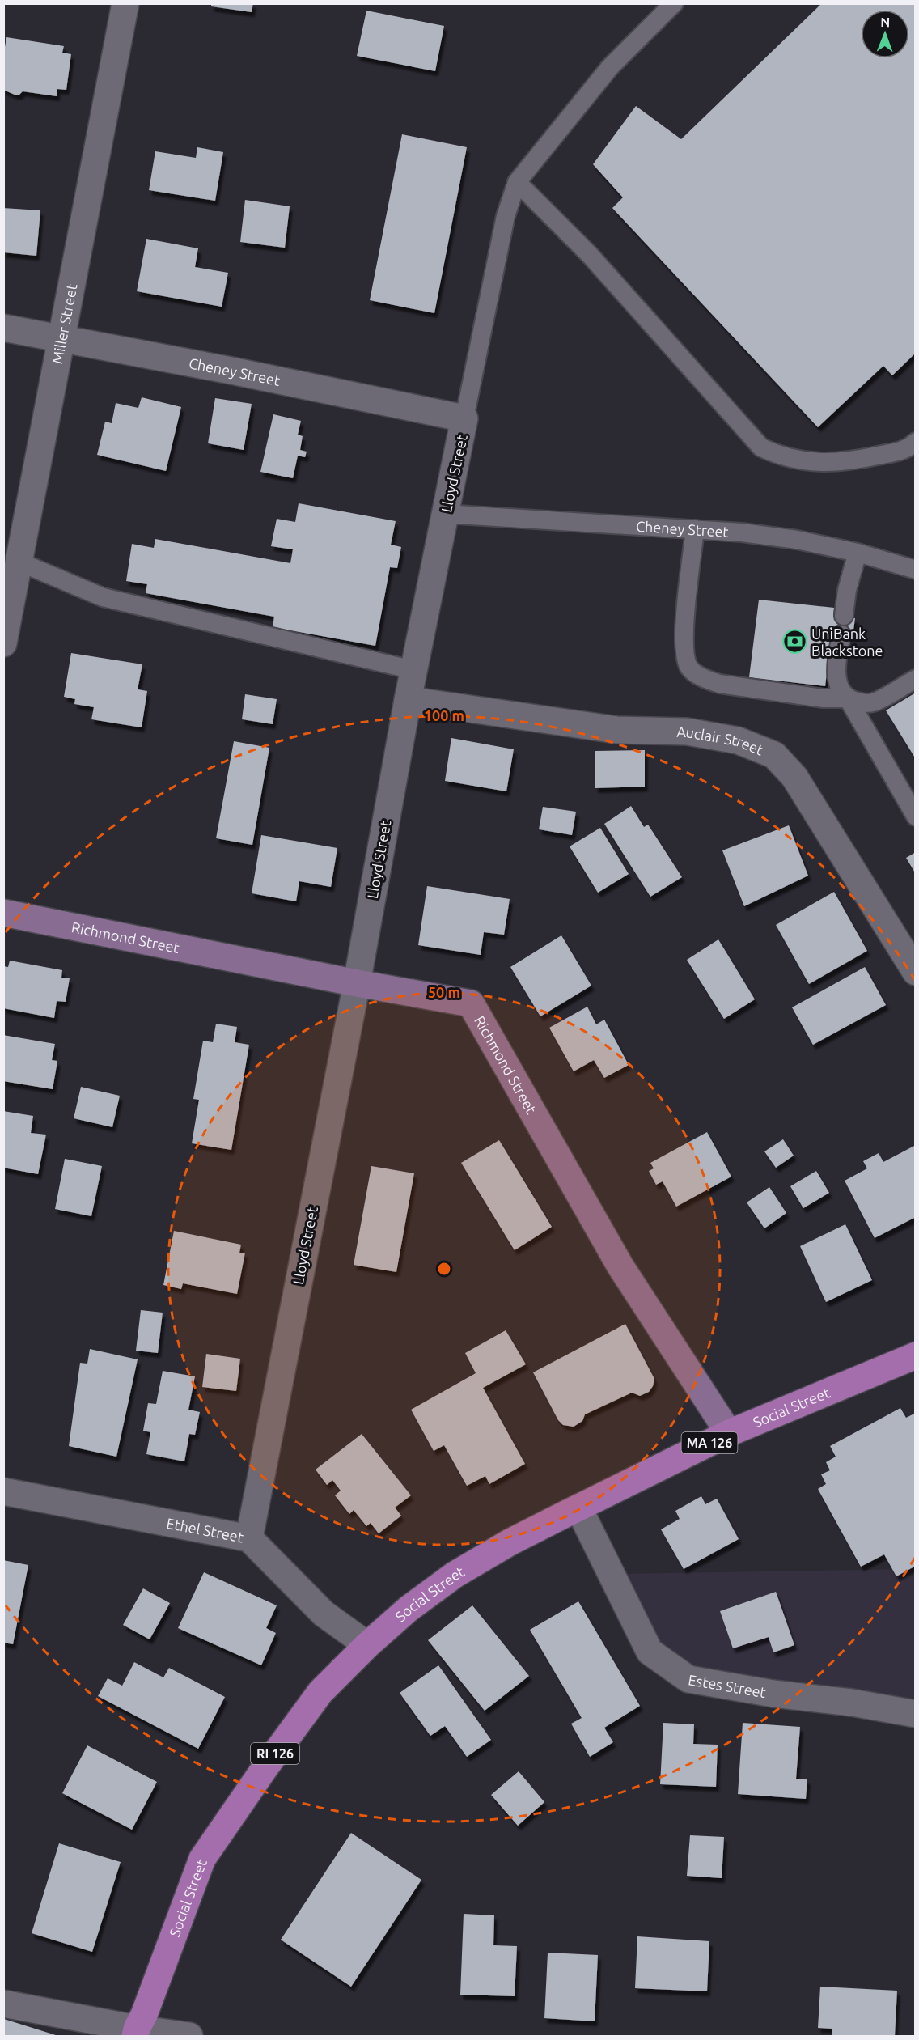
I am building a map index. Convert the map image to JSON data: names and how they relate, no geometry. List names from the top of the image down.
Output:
{
  "streets": {
    "main road": ["Social Street", "MA 126", "RI 126"],
    "street": [
      "Miller Street",
      "Cheney Street",
      "Lloyd Street",
      "Auclair Street",
      "Richmond Street",
      "Ethel Street",
      "Estes Street"
    ]
  },
  "crossings": [
    ["Miller Street", "Cheney Street"],
    ["Cheney Street", "Lloyd Street"],
    ["Lloyd Street", "Auclair Street"],
    ["Lloyd Street", "Richmond Street"],
    ["Lloyd Street", "Ethel Street"],
    ["Richmond Street", "Social Street"],
    ["Social Street", "Ethel Street"],
    ["Social Street", "Estes Street"]
  ],
  "places": {
    "bank": ["UniBank Blackstone"]
  },
  "north": "top",
  "rings": ["100 m", "50 m"]
}
